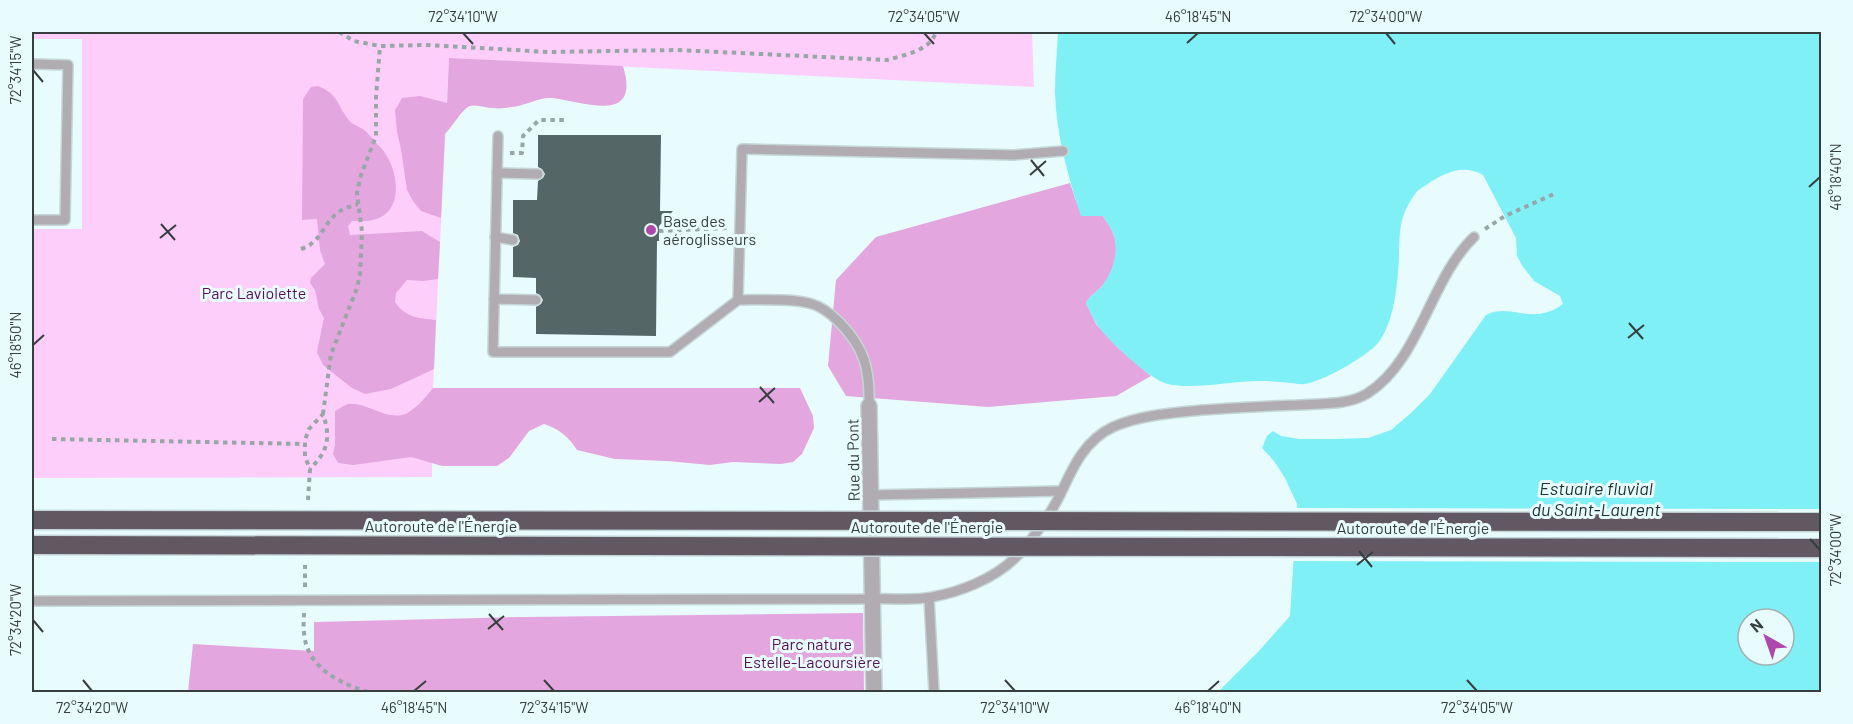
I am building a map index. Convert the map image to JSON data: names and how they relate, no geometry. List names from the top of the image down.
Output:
{
  "streets": {
    "highway": ["Autoroute de l'Énergie"],
    "street": ["Rue du Pont"]
  },
  "water": ["Estuaire fluvial du Saint-Laurent"],
  "parks": ["Parc Laviolette", "Parc nature Estelle-Lacoursière"],
  "places": ["Base des aéroglisseurs"],
  "north": "top left",
  "coordinates": [
    "72°34'10\"W",
    "72°34'05\"W",
    "46°18'45\"N",
    "72°34'00\"W",
    "72°34'15\"W",
    "46°18'40\"N",
    "46°18'50\"N",
    "72°34'20\"W"
  ]
}
